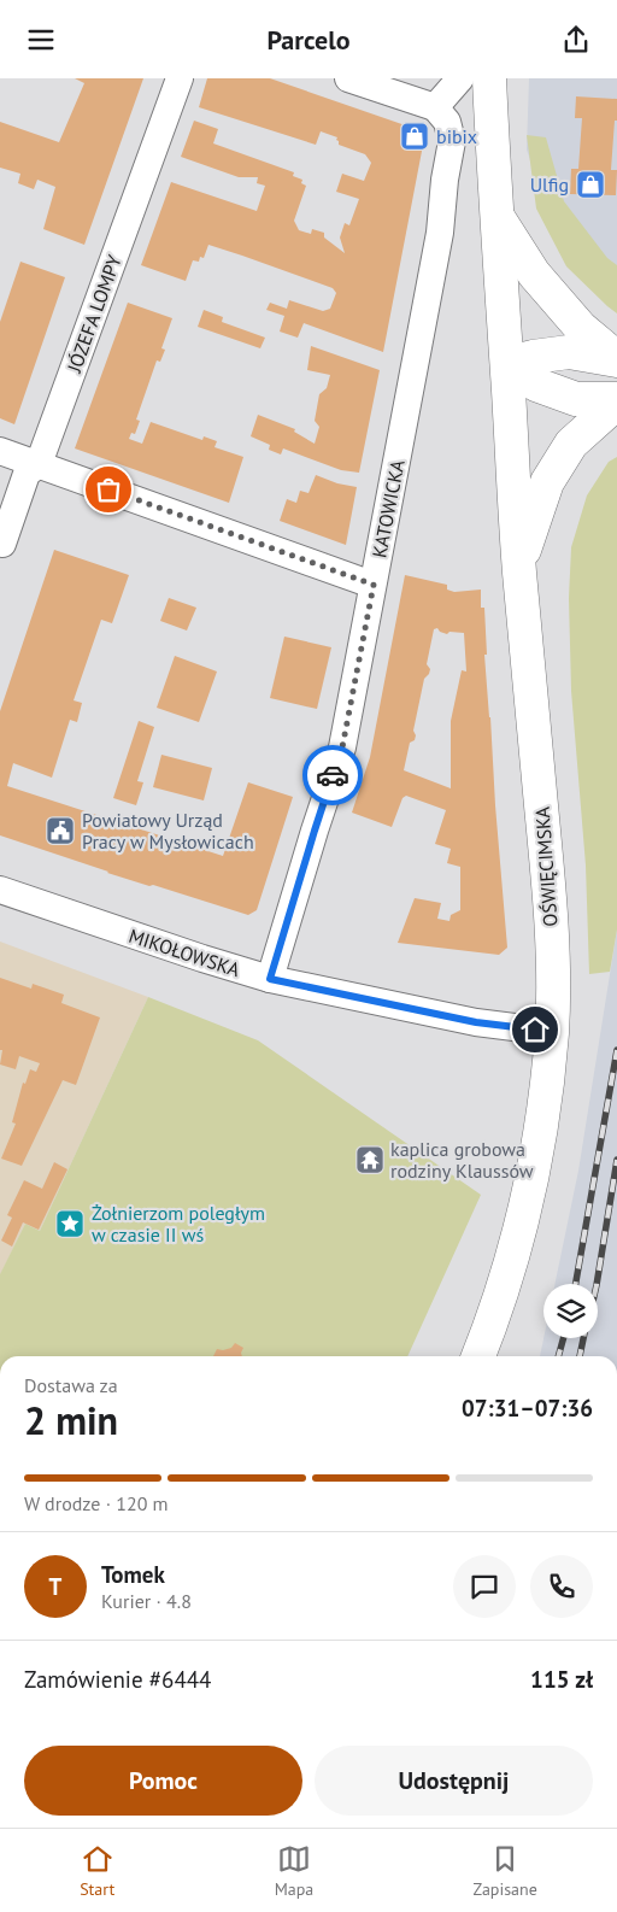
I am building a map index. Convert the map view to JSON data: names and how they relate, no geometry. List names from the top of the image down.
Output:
{
  "streets": {
    "main road": ["OŚWIĘCIMSKA"],
    "street": ["JÓZEFA LOMPY", "KATOWICKA", "MIKOŁOWSKA"]
  },
  "crossings": [
    ["KATOWICKA", "MIKOŁOWSKA"],
    ["OŚWIĘCIMSKA", "MIKOŁOWSKA"]
  ],
  "places": {
    "shop": ["bibix", "Ulfig"],
    "public building": ["Powiatowy Urząd Pracy w Mysłowicach"],
    "temple": ["kaplica grobowa rodziny Klaussów"],
    "place": ["Żołnierzom poległym w czasie II wś"]
  },
  "page": {
    "header": "Parcelo",
    "heading": ["2 min", "Dostawa za", "07:31–07:36"],
    "panel": [
      "Tomek",
      "Kurier · 4.8",
      "Zamówienie #6444",
      "115 zł"
    ],
    "bar": "W drodze · 120 m",
    "round": "T",
    "buttons": ["Pomoc", "Udostępnij"],
    "tabs": ["Start", "Mapa", "Zapisane"]
  }
}
